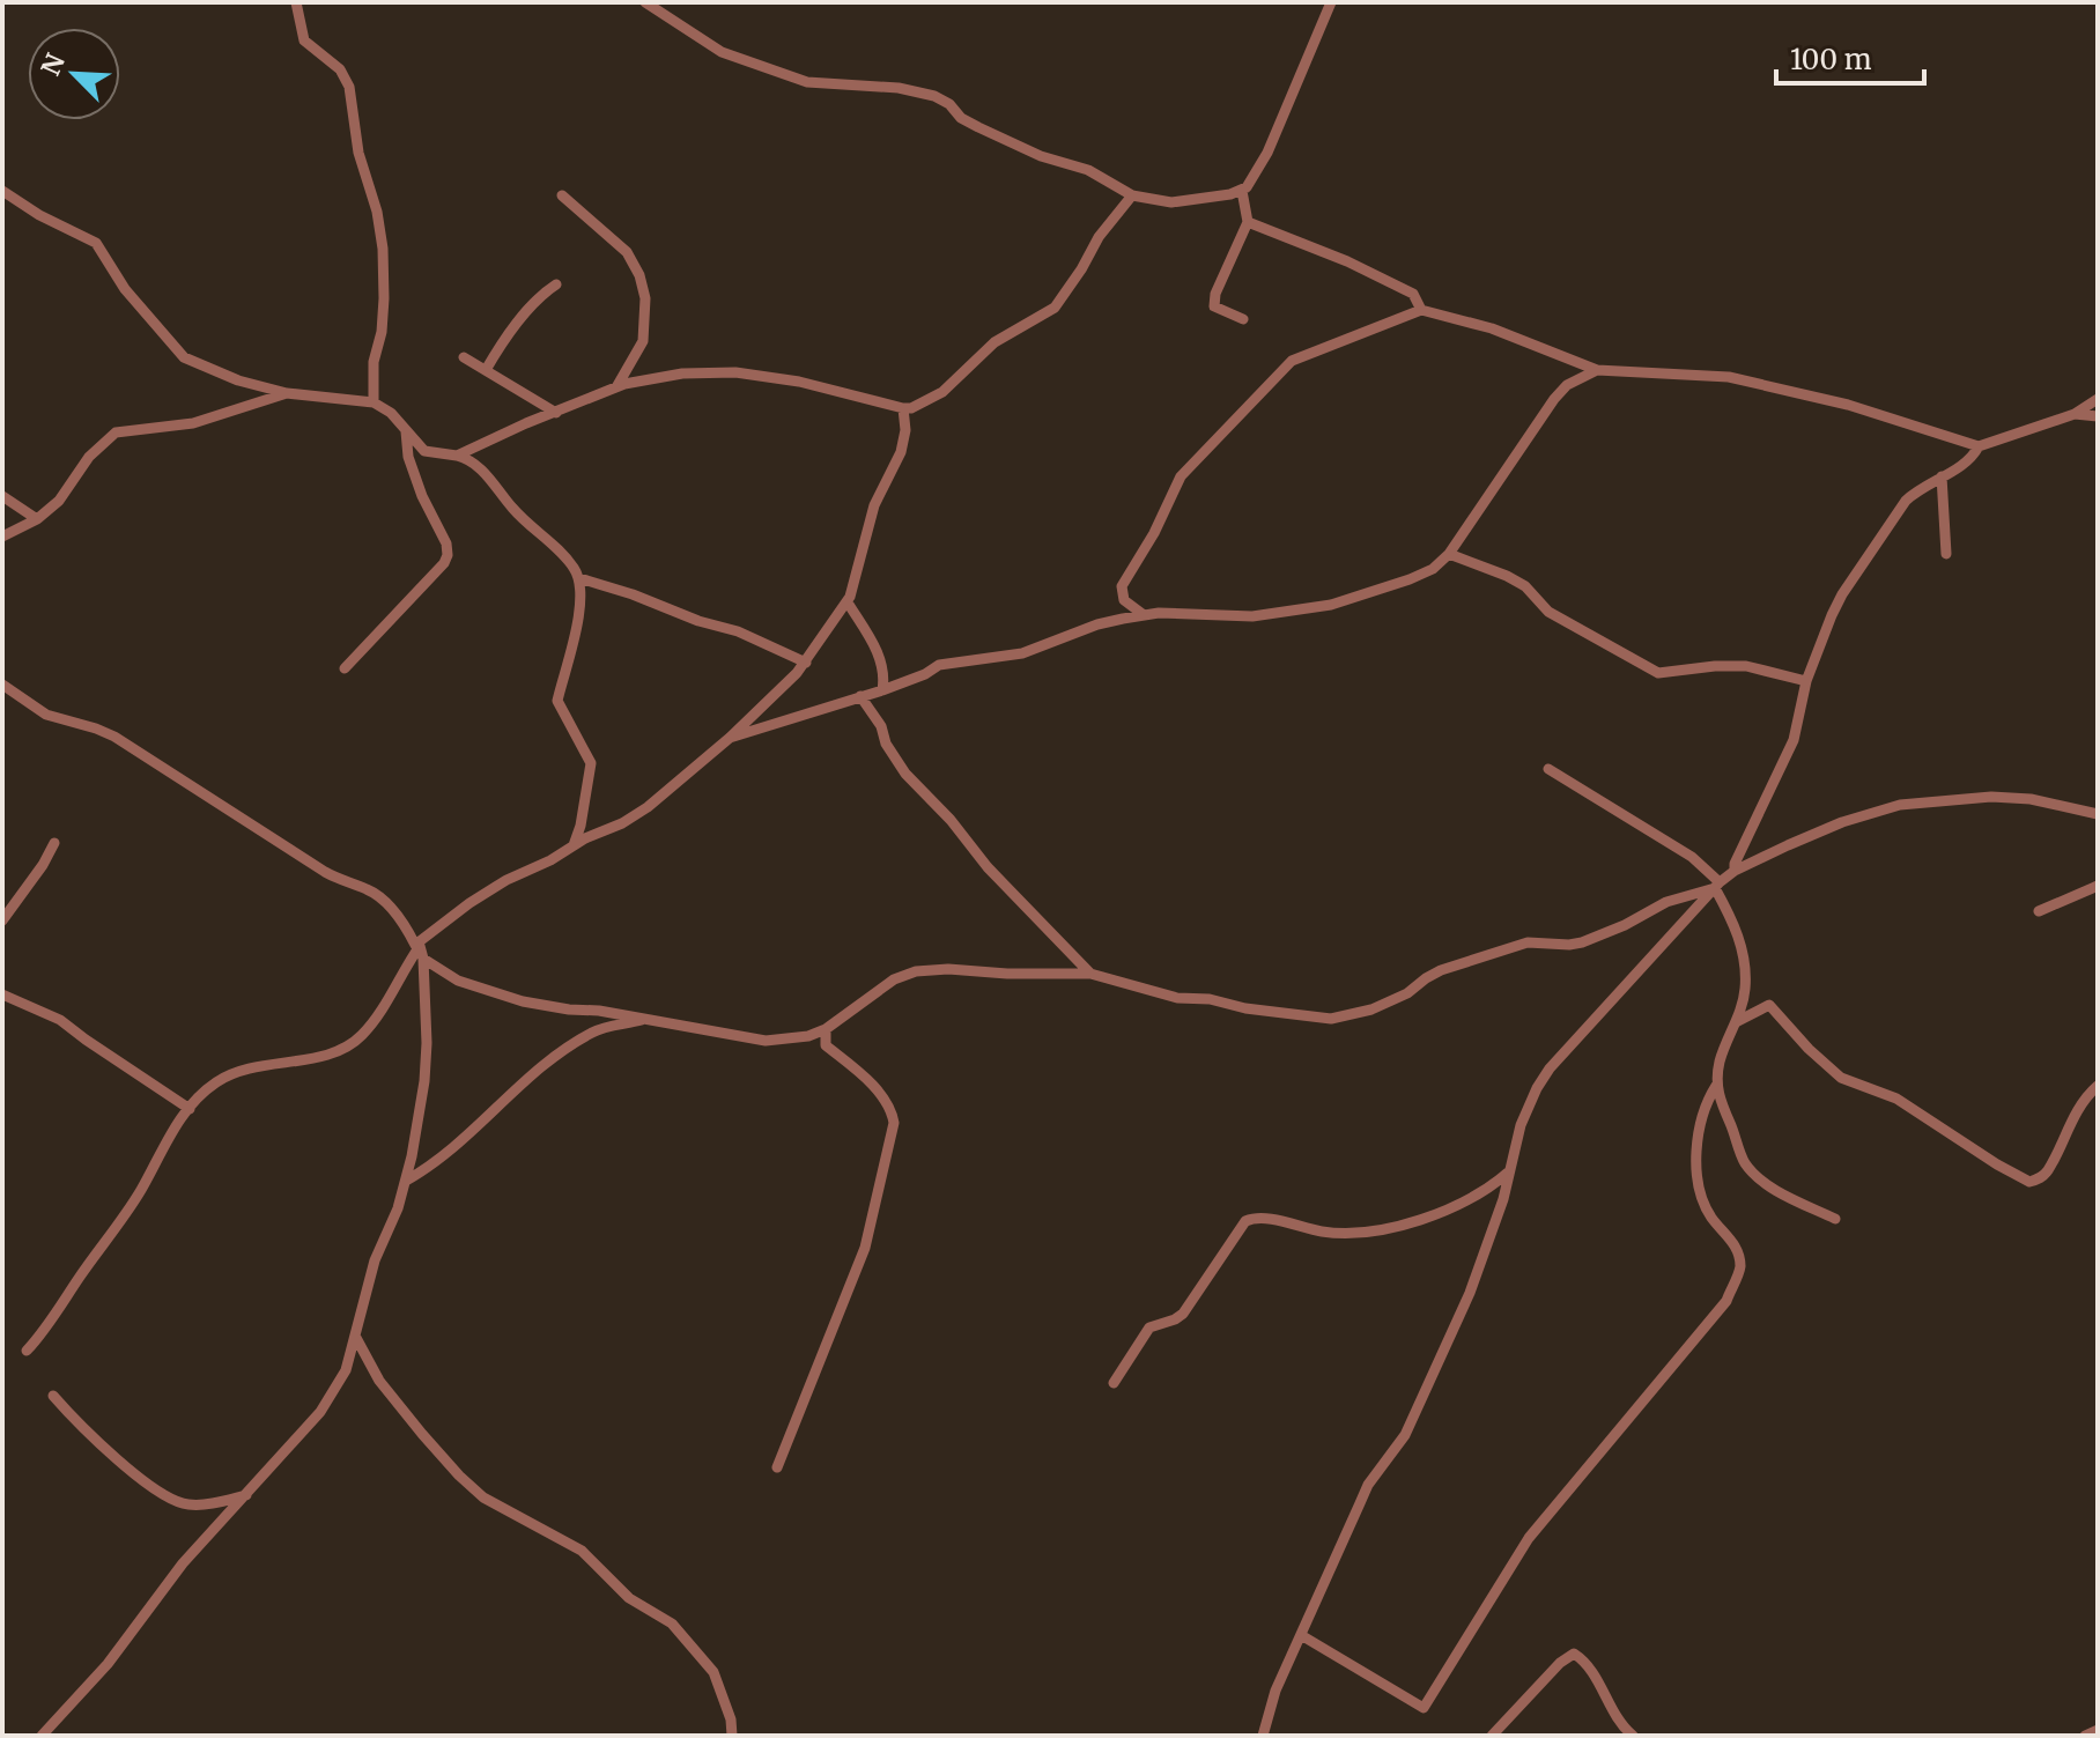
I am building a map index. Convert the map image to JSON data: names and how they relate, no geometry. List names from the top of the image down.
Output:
{
  "scale_bar": "100 m",
  "north": "top left"
}
